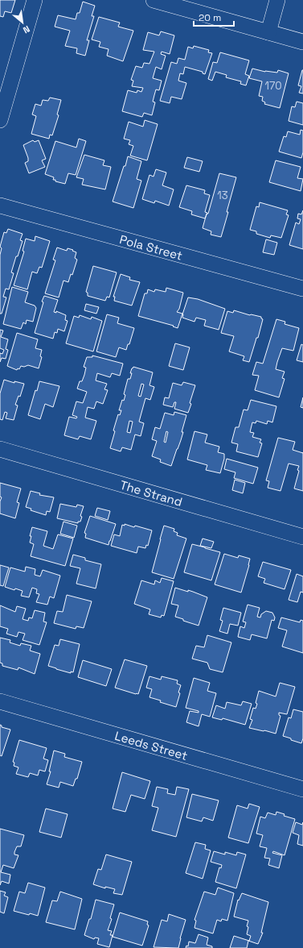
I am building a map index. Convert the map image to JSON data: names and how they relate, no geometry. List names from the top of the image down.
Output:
{
  "streets": {
    "street": ["Pola Street", "The Strand", "Leeds Street"]
  },
  "house_numbers": ["170", "13"],
  "scale_bar": "20 m",
  "north": "bottom right"
}
